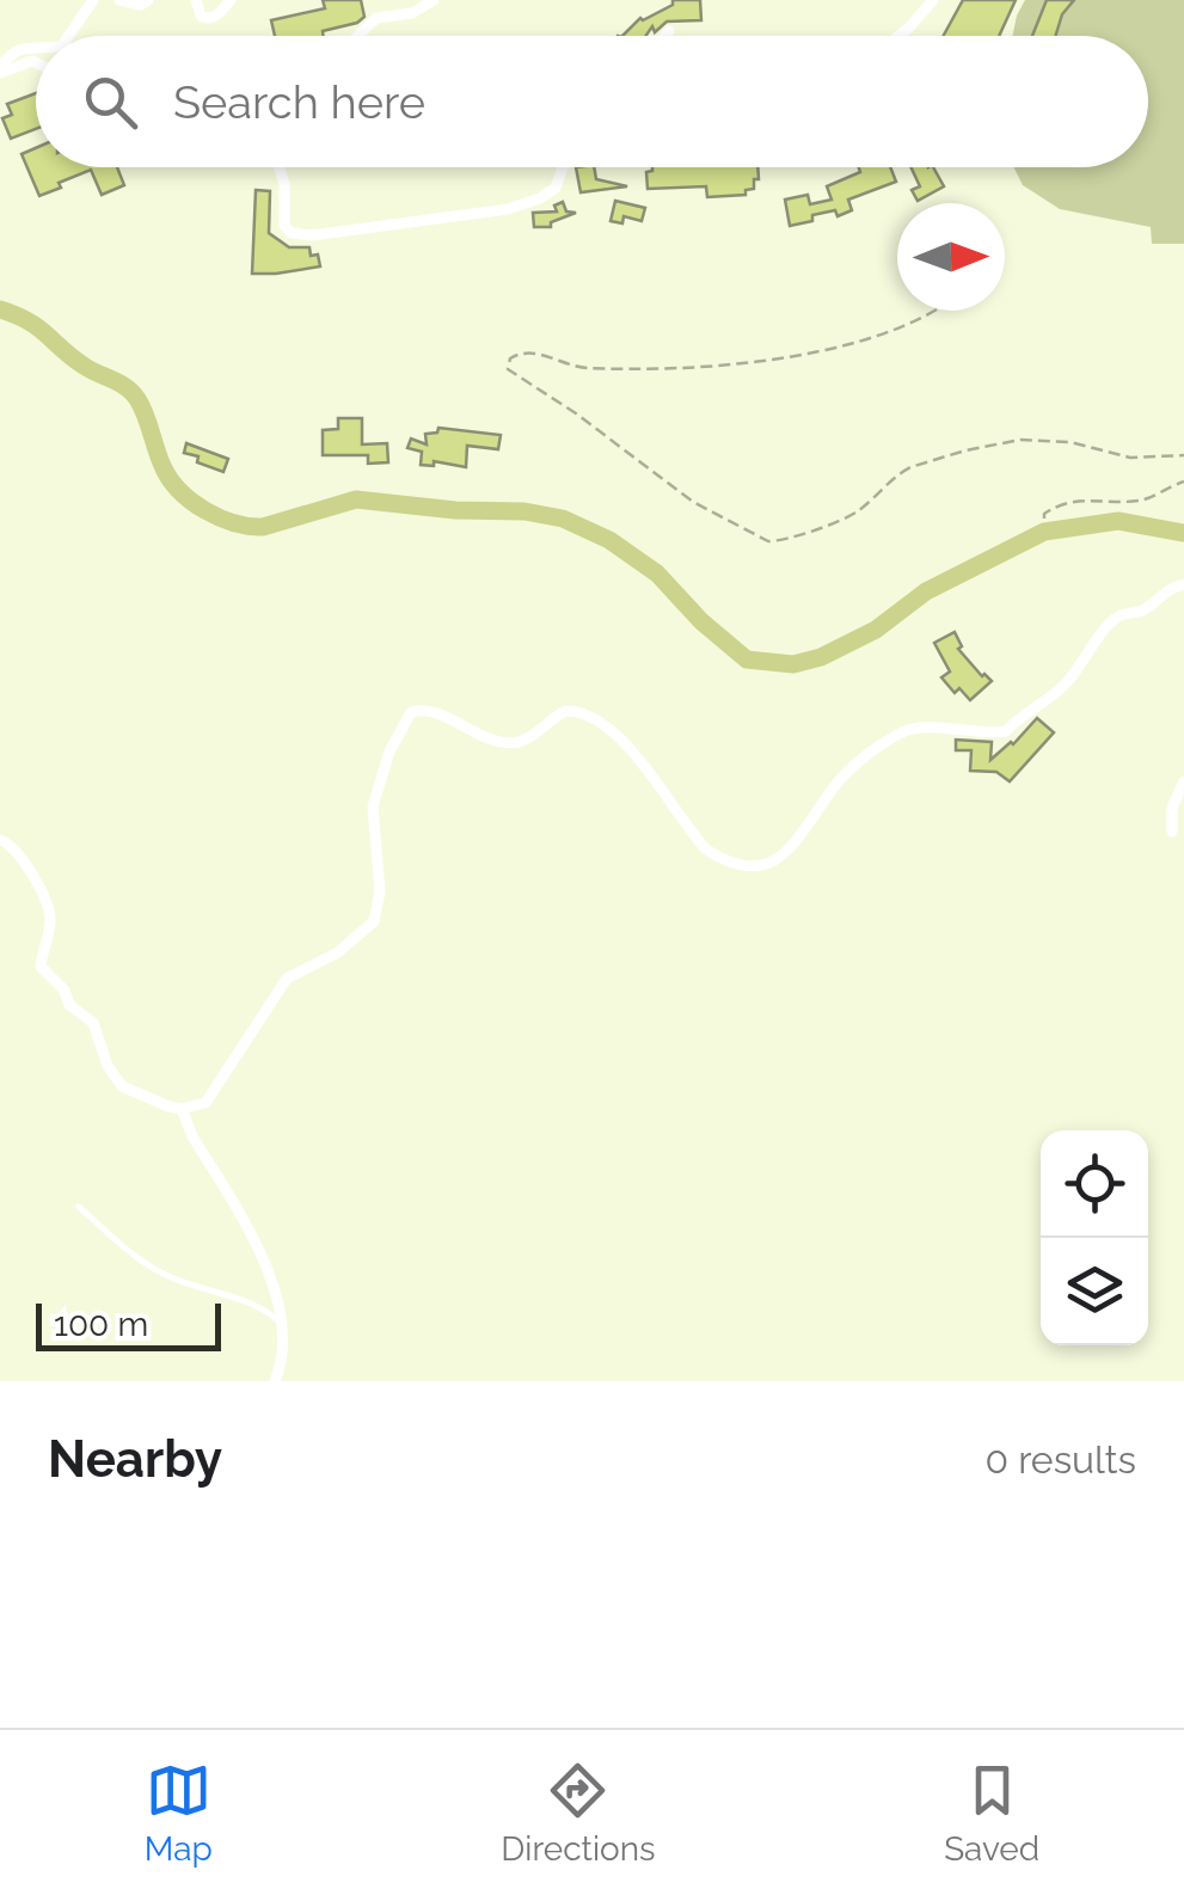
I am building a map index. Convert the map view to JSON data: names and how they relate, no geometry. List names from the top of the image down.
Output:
{
  "scale_bar": "100 m",
  "north": "right",
  "page": {
    "search": "Search here",
    "scale": "100 m",
    "heading": ["Nearby", "0 results"],
    "nav": ["Map", "Directions", "Saved"]
  }
}
